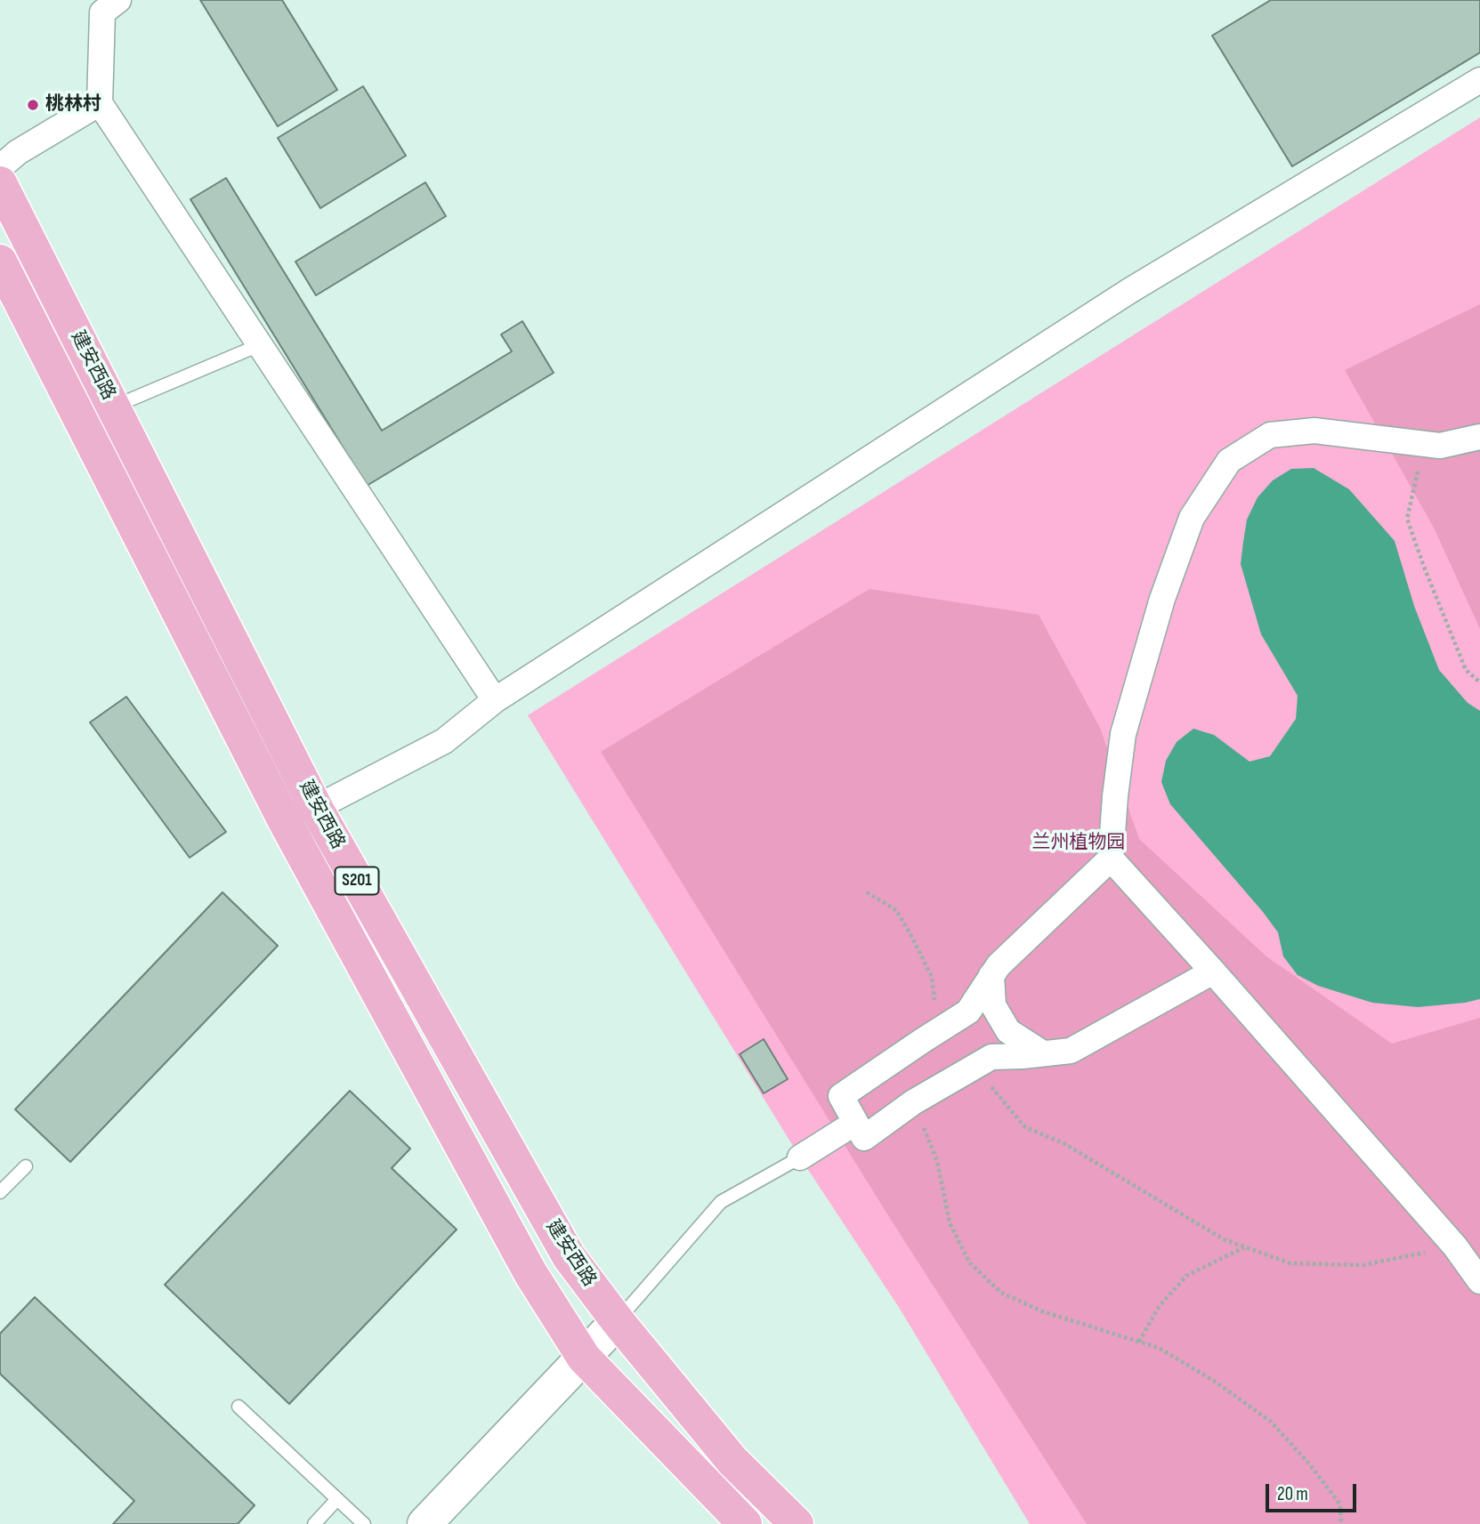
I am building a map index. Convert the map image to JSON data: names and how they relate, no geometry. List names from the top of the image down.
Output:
{
  "streets": {
    "main road": ["建安西路", "S201"]
  },
  "parks": ["兰州植物园"],
  "places": ["桃林村"],
  "scale_bar": "20 m"
}
